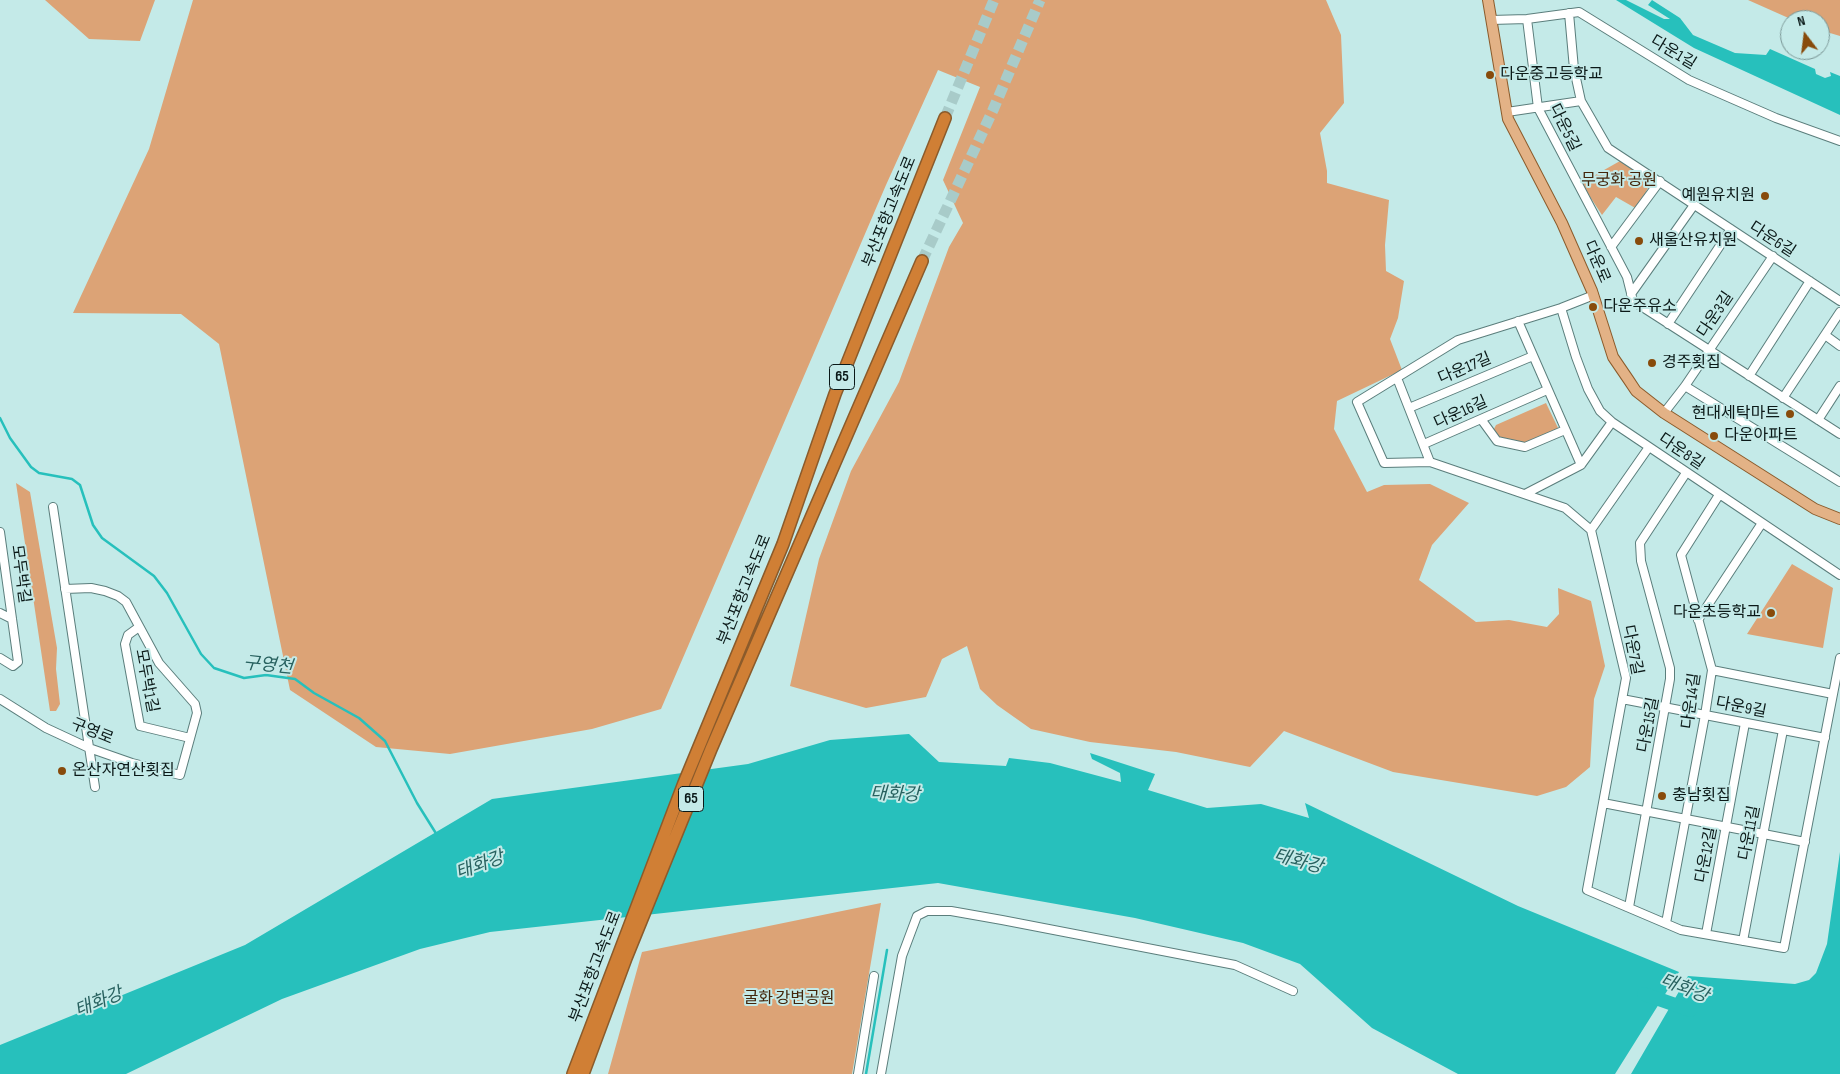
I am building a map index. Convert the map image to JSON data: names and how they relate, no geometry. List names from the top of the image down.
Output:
{
  "streets": {
    "highway": ["부산포항고속도로", "65"],
    "main road": ["다운로"],
    "street": [
      "다운1길",
      "다운5길",
      "다운6길",
      "다운3길",
      "다운17길",
      "다운16길",
      "다운8길",
      "모두박길",
      "다운7길",
      "모두박1길",
      "다운14길",
      "다운9길",
      "다운15길",
      "구영로",
      "다운11길",
      "다운12길"
    ]
  },
  "crossings": [
    ["다운1길", "다운5길"],
    ["다운1길", "다운6길"],
    ["다운1길", "다운로"],
    ["다운5길", "다운3길"],
    ["다운6길", "다운3길"],
    ["다운로", "다운3길"],
    ["다운17길", "다운16길"],
    ["다운8길", "다운14길"],
    ["다운8길", "다운15길"],
    ["다운7길", "다운14길"],
    ["다운7길", "다운9길"],
    ["다운7길", "다운15길"],
    ["다운7길", "다운11길"],
    ["다운7길", "다운12길"],
    ["모두박1길", "구영로"],
    ["다운14길", "다운9길"],
    ["다운9길", "다운15길"],
    ["다운9길", "다운11길"],
    ["다운9길", "다운12길"]
  ],
  "water": ["구영천", "태화강"],
  "parks": ["무궁화 공원", "굴화 강변공원"],
  "places": [
    "다운중고등학교",
    "예원유치원",
    "새울산유치원",
    "다운주유소",
    "경주횟집",
    "현대세탁마트",
    "다운아파트",
    "다운초등학교",
    "온산자연산횟집",
    "충남횟집"
  ],
  "north": "top"
}
